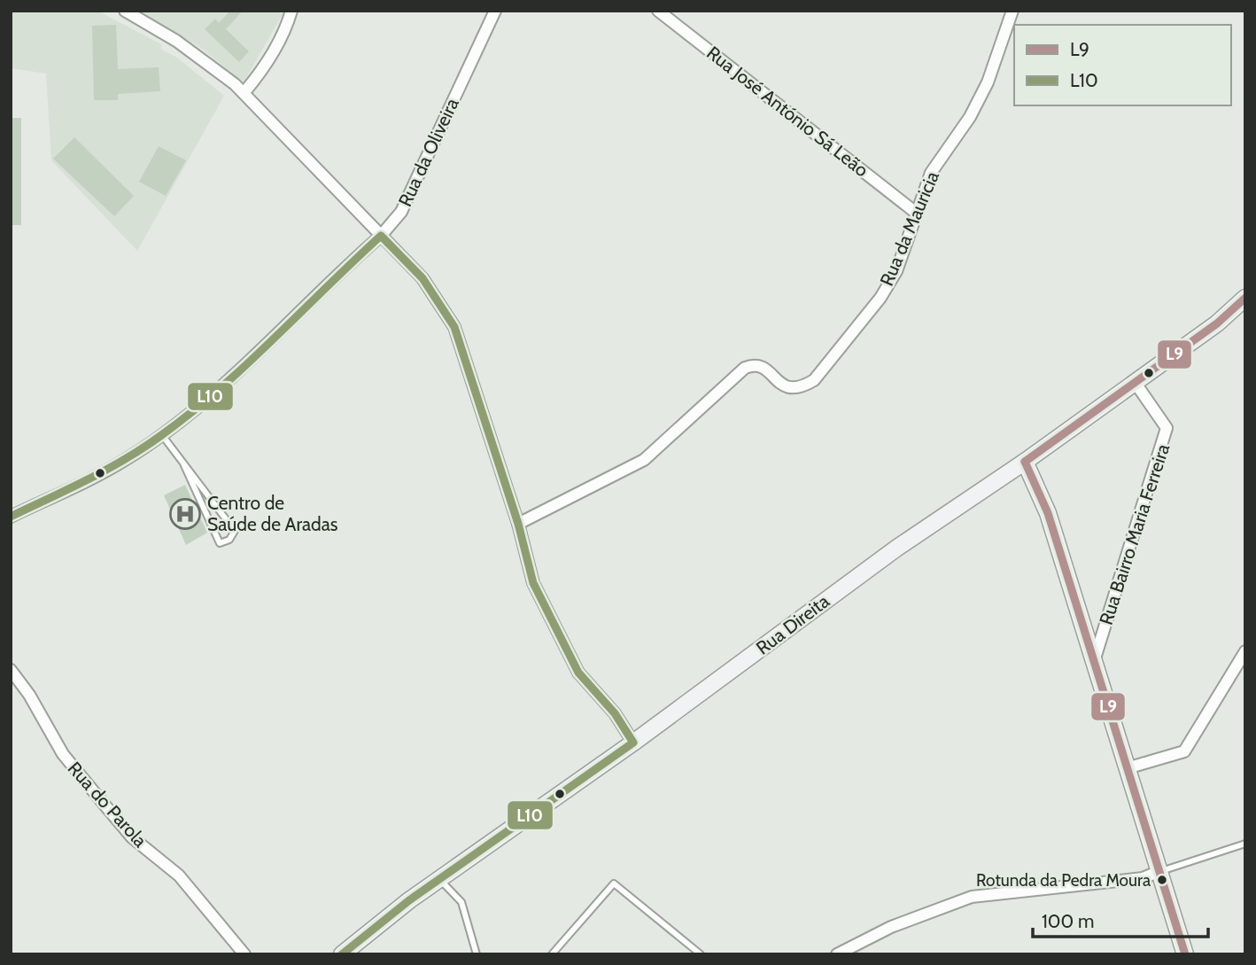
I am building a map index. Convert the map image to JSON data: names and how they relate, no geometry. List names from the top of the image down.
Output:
{
  "streets": {
    "main road": ["Rua Direita"],
    "street": [
      "Rua José António Sá Leão",
      "Rua da Oliveira",
      "Rua da Mauricia",
      "Rua Bairro Maria Ferreira",
      "Rua do Parola"
    ]
  },
  "crossings": [
    ["Rua José António Sá Leão", "Rua da Mauricia"],
    ["Rua Bairro Maria Ferreira", "Rua Direita"]
  ],
  "places": {
    "hospital": ["Centro de Saúde de Aradas"],
    "other": ["Rotunda da Pedra Moura"]
  },
  "lines": ["transit line L10", "transit line L9"],
  "legend": ["L9", "L10"],
  "scale_bar": "100 m"
}
